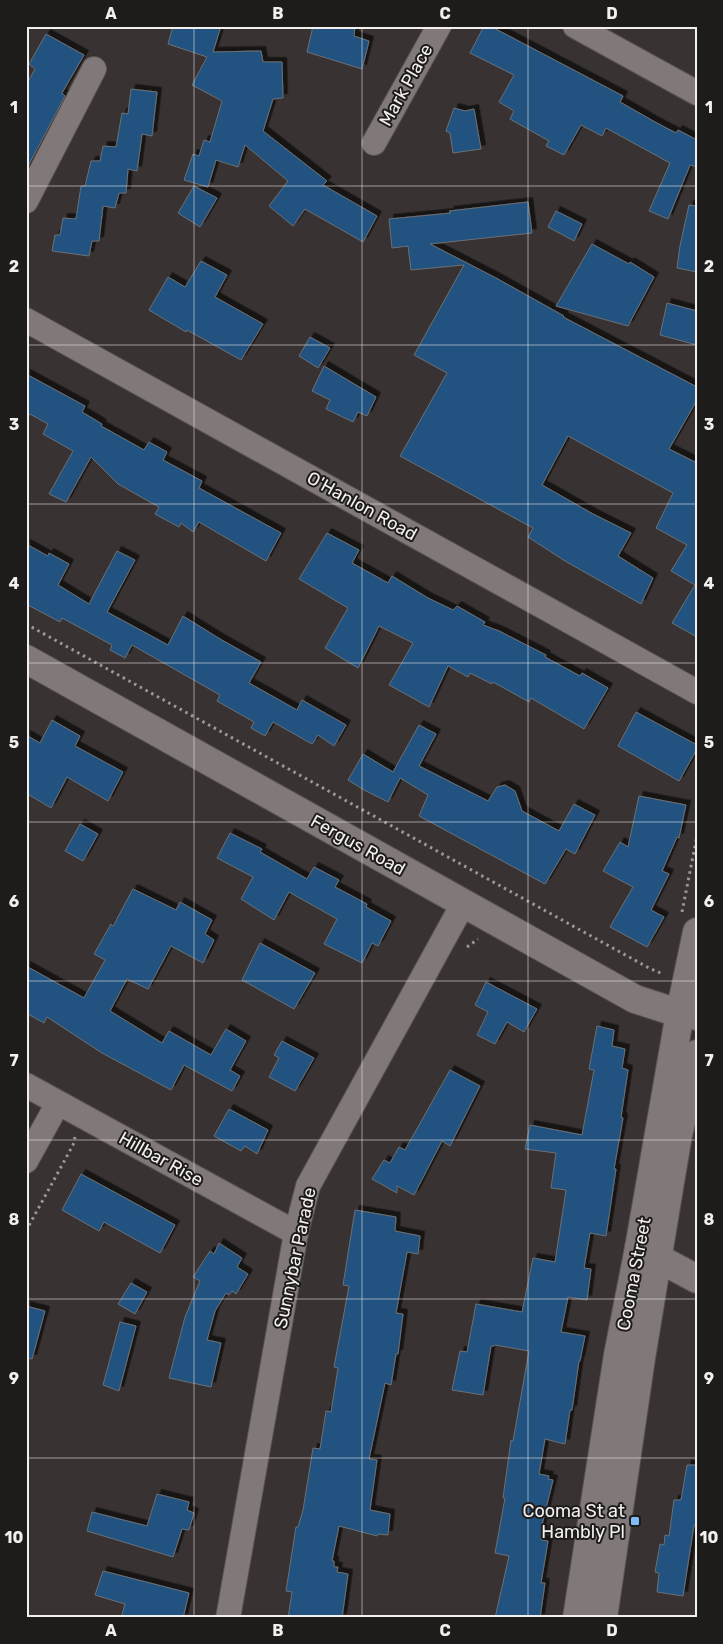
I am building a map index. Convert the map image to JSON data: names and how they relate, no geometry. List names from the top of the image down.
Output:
{
  "streets": {
    "main road": ["Fergus Road", "Cooma Street"],
    "street": [
      "Mark Place",
      "O'Hanlon Road",
      "Hillbar Rise",
      "Sunnybar Parade"
    ]
  },
  "crossings": [
    ["Fergus Road", "Sunnybar Parade"],
    ["Fergus Road", "Cooma Street"],
    ["Hillbar Rise", "Sunnybar Parade"]
  ],
  "places": {
    "transit": ["Cooma St at Hambly Pl"]
  },
  "grid": {
    "columns": [
      "A",
      "B",
      "C",
      "D"
    ],
    "rows": [
      "1",
      "2",
      "3",
      "4",
      "5",
      "6",
      "7",
      "8",
      "9",
      "10"
    ]
  }
}
